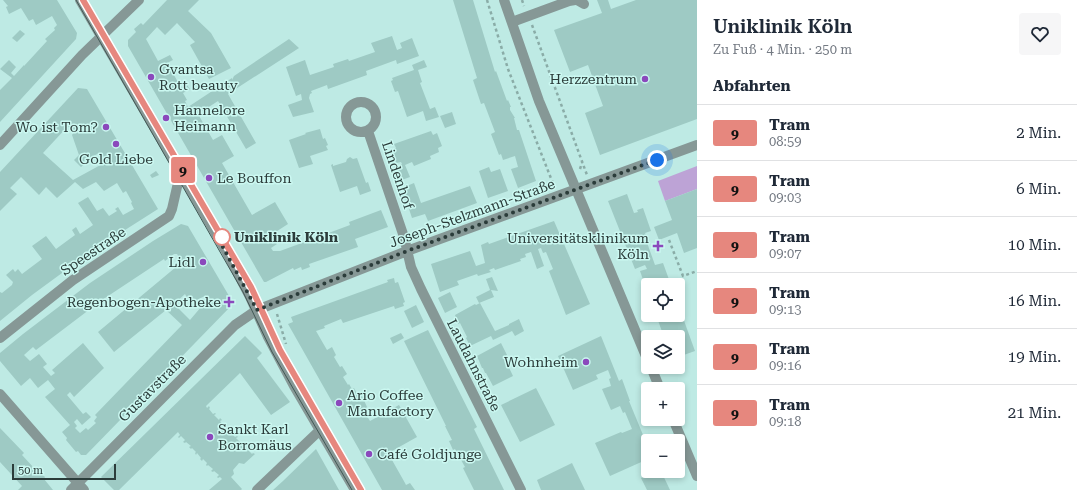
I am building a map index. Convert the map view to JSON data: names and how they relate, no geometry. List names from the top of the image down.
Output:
{
  "streets": {
    "street": [
      "Lindenhof",
      "Joseph-Stelzmann-Straße",
      "Speestraße",
      "Laudahnstraße",
      "Gustavstraße"
    ]
  },
  "crossings": [
    ["Lindenhof", "Joseph-Stelzmann-Straße"],
    ["Lindenhof", "Laudahnstraße"],
    ["Joseph-Stelzmann-Straße", "Laudahnstraße"],
    ["Joseph-Stelzmann-Straße", "Gustavstraße"]
  ],
  "places": {
    "other": [
      "Gvantsa Rott beauty",
      "Herzzentrum",
      "Hannelore Heimann",
      "Wo ist Tom?",
      "Gold Liebe",
      "Le Bouffon",
      "Uniklinik Köln",
      "Lidl",
      "Wohnheim",
      "Ario Coffee Manufactory",
      "Sankt Karl Borromäus",
      "Café Goldjunge"
    ],
    "health": ["Universitätsklinikum Köln", "Regenbogen-Apotheke"]
  },
  "lines": ["tram line 9"],
  "scale_bar": "50 m",
  "page": {
    "on_map": "9",
    "heading": [
      ["Uniklinik Köln", "Zu Fuß · 4 Min. · 250 m"],
      "Abfahrten"
    ],
    "list": [
      {
        "mark": "9",
        "name": "Tram",
        "note": "08:59",
        "value": "2 Min."
      },
      {
        "mark": "9",
        "name": "Tram",
        "note": "09:03",
        "value": "6 Min."
      },
      {
        "mark": "9",
        "name": "Tram",
        "note": "09:07",
        "value": "10 Min."
      },
      {
        "mark": "9",
        "name": "Tram",
        "note": "09:13",
        "value": "16 Min."
      },
      {
        "mark": "9",
        "name": "Tram",
        "note": "09:16",
        "value": "19 Min."
      },
      {
        "mark": "9",
        "name": "Tram",
        "note": "09:18",
        "value": "21 Min."
      }
    ],
    "map_buttons": ["+", "−"],
    "scale": "50 m"
  }
}
